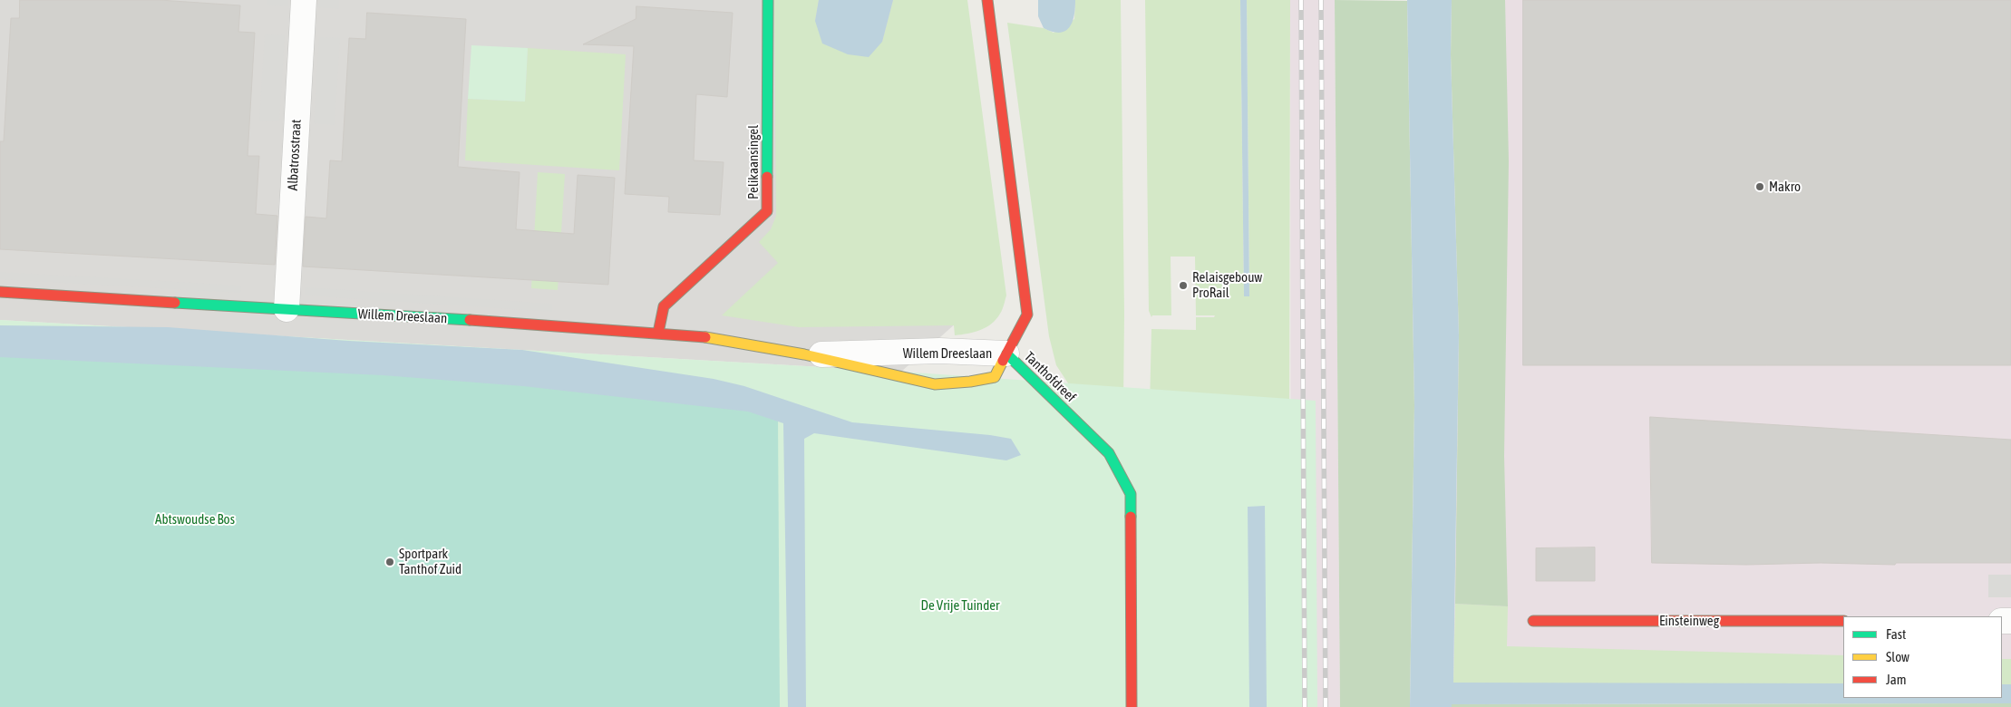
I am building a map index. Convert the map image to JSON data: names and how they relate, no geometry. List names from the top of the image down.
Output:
{
  "streets": {
    "street": [
      "Albatrosstraat",
      "Pelikaansingel",
      "Willem Dreeslaan",
      "Tanthofdreef",
      "Einsteinweg"
    ]
  },
  "crossings": [
    ["Albatrosstraat", "Willem Dreeslaan"],
    ["Pelikaansingel", "Willem Dreeslaan"],
    ["Willem Dreeslaan", "Tanthofdreef"]
  ],
  "parks": ["Abtswoudse Bos", "De Vrije Tuinder"],
  "places": ["Makro", "Relaisgebouw ProRail", "Sportpark Tanthof Zuid"],
  "legend": ["Fast", "Slow", "Jam"]
}
